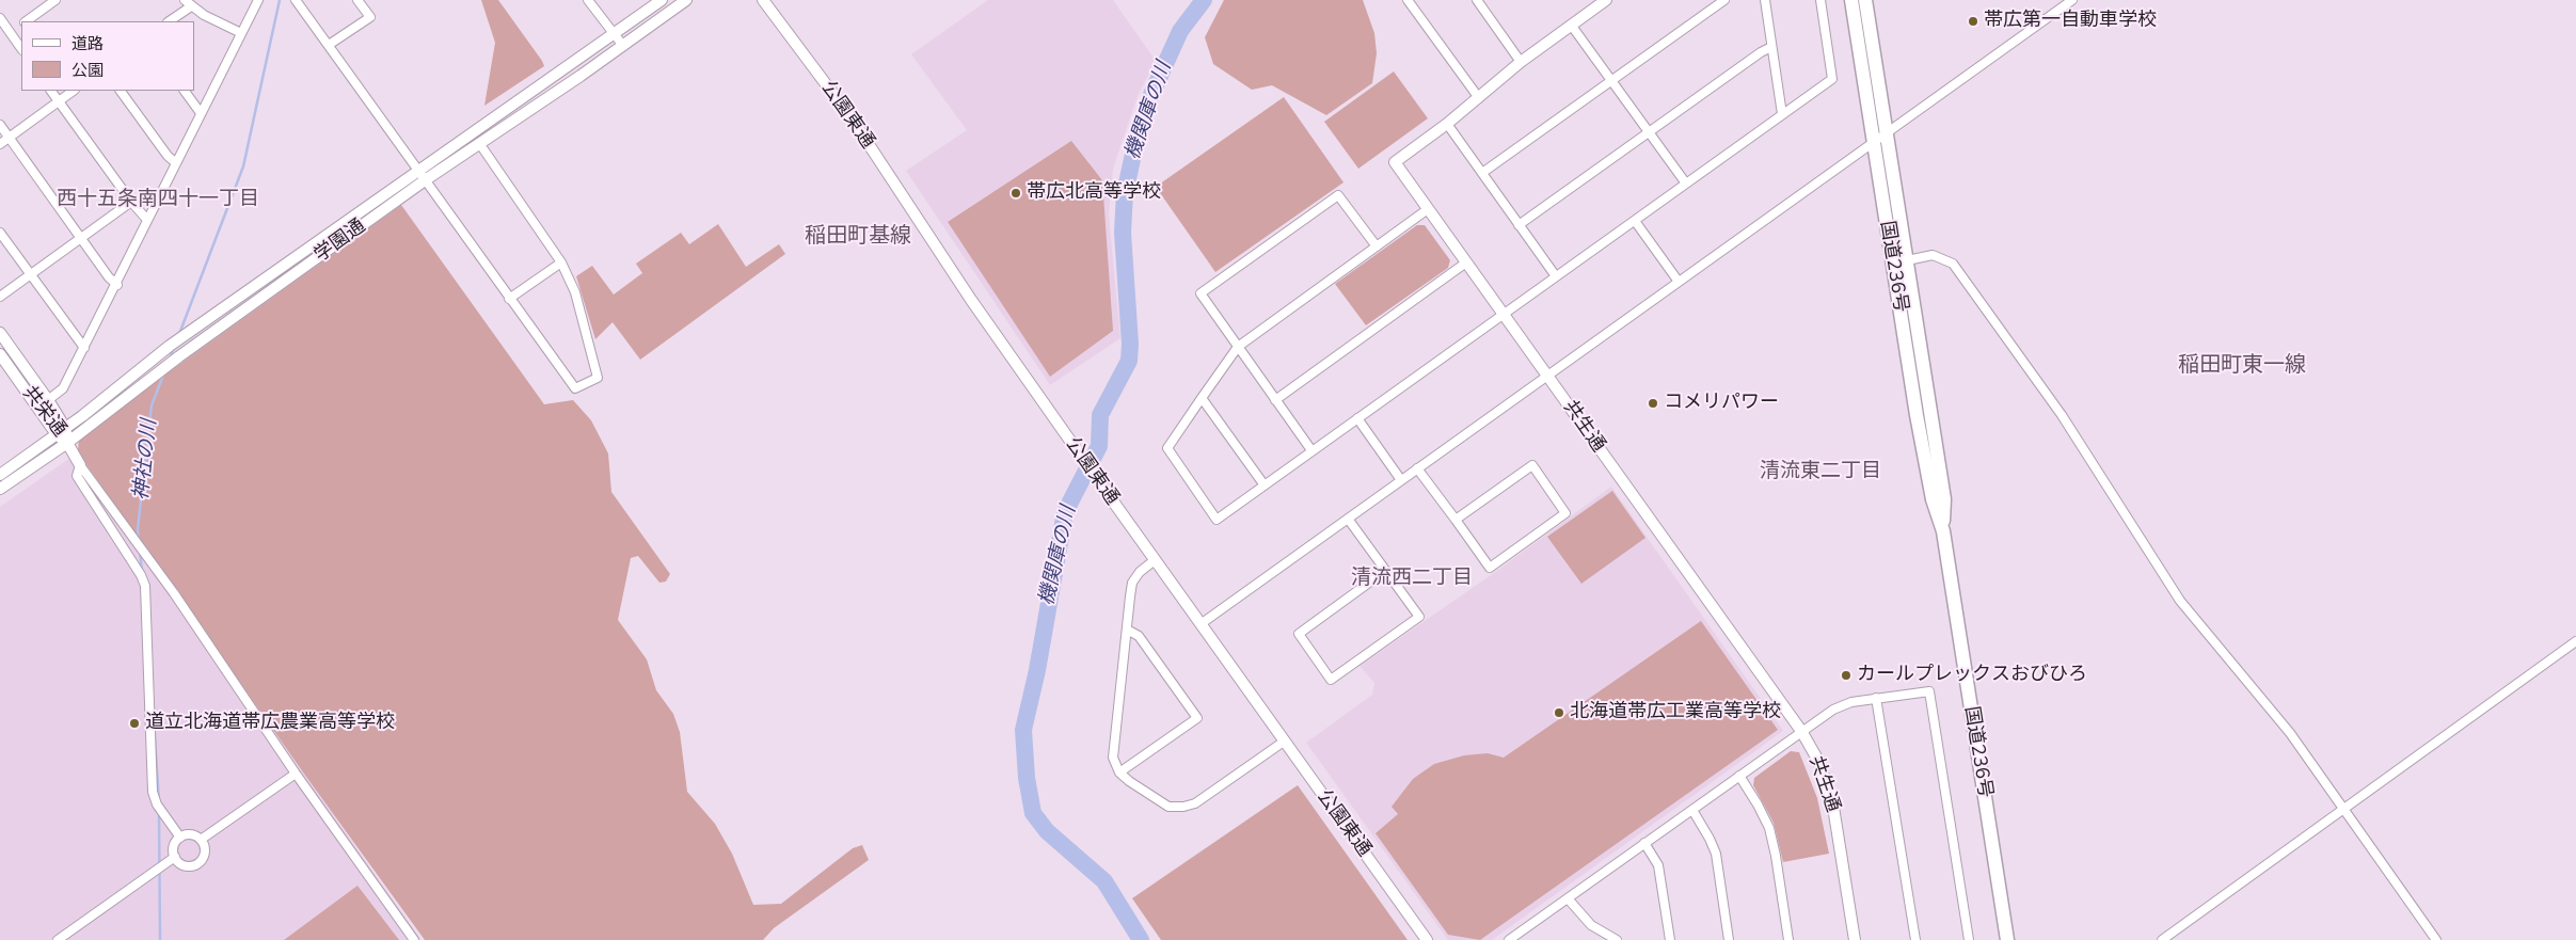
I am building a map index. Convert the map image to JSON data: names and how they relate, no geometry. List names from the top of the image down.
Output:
{
  "streets": {
    "highway": ["国道236号"],
    "street": [
      "公園東通",
      "学園通",
      "共栄通",
      "共生通"
    ]
  },
  "crossings": [
    ["学園通", "共栄通"]
  ],
  "districts": [
    "西十五条南四十一丁目",
    "稲田町基線",
    "稲田町東一線",
    "清流東二丁目",
    "清流西二丁目"
  ],
  "water": ["機関庫の川", "神社の川"],
  "places": [
    "帯広第一自動車学校",
    "帯広北高等学校",
    "コメリパワー",
    "カールプレックスおびひろ",
    "北海道帯広工業高等学校",
    "道立北海道帯広農業高等学校"
  ],
  "legend": ["道路", "公園"]
}
